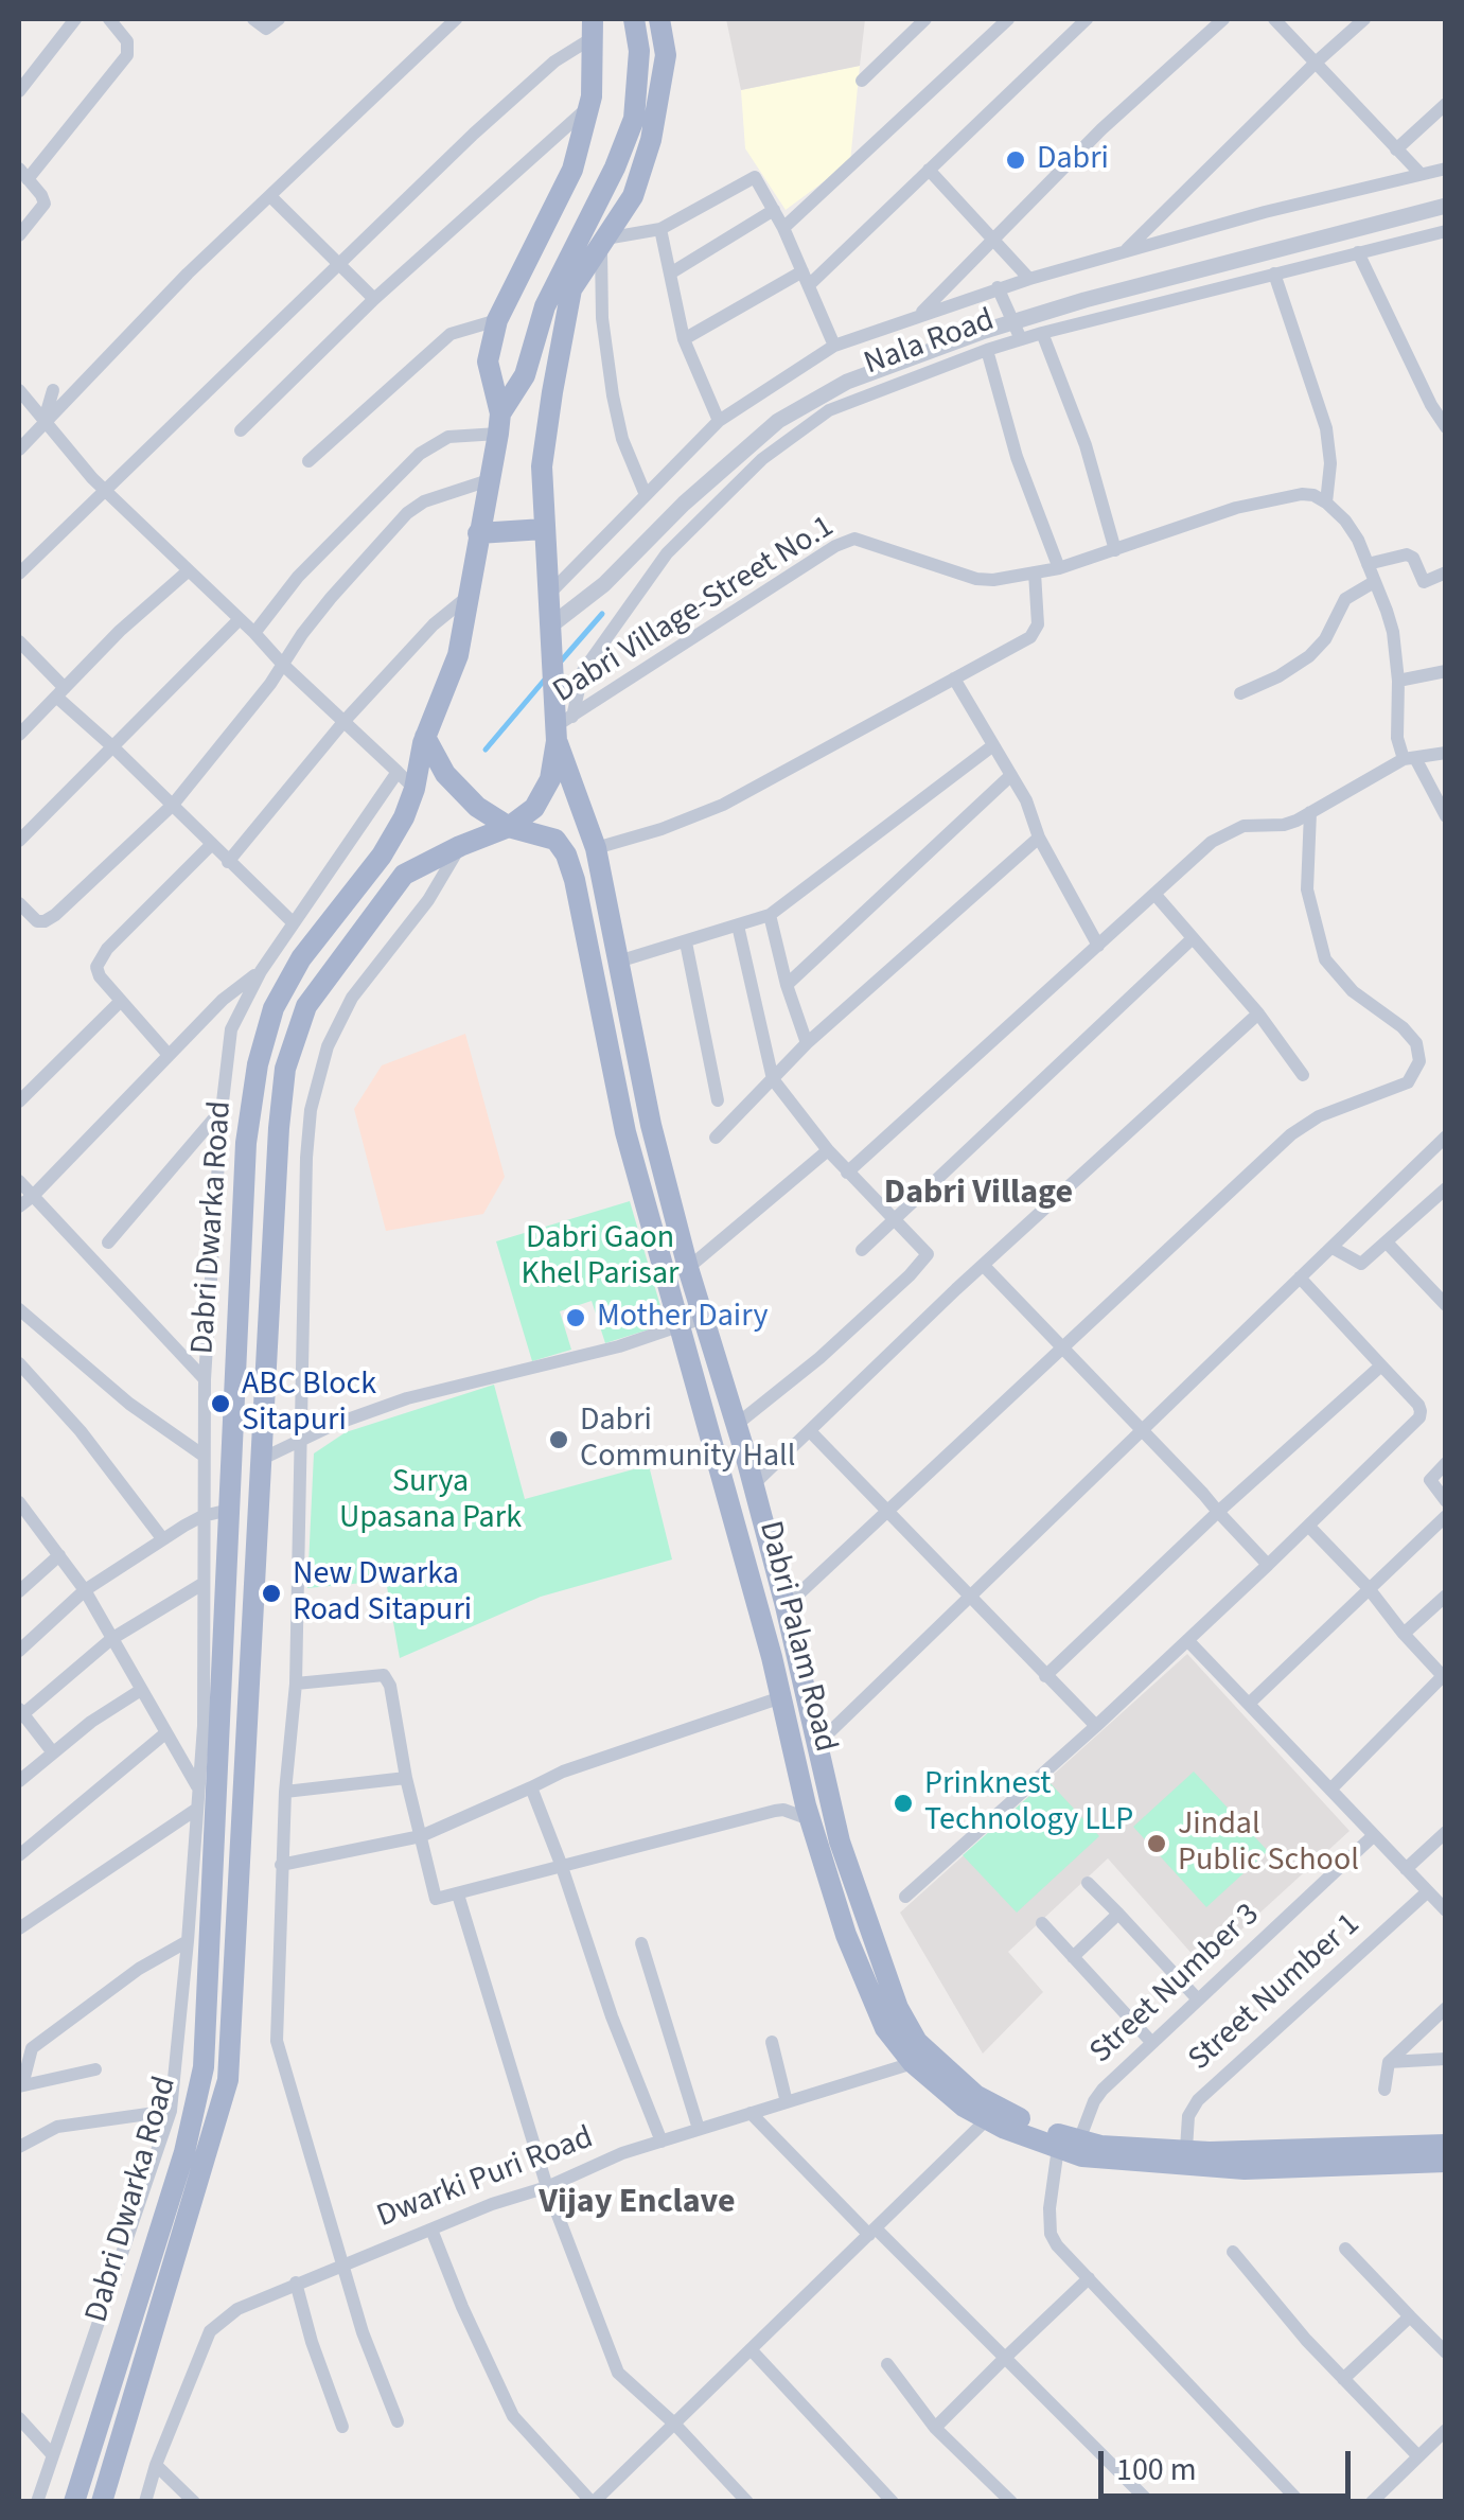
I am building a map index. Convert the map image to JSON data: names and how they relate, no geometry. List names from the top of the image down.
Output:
{
  "streets": {
    "main road": ["Dabri Dwarka Road", "Dabri Palam Road"],
    "street": [
      "Nala Road",
      "Dabri Village-Street No.1",
      "Street Number 3",
      "Street Number 1",
      "Dwarki Puri Road"
    ]
  },
  "crossings": [
    ["Nala Road", "Dabri Village-Street No.1"],
    ["Nala Road", "Dabri Dwarka Road"],
    ["Nala Road", "Dabri Palam Road"],
    ["Dabri Village-Street No.1", "Dabri Dwarka Road"],
    ["Dabri Village-Street No.1", "Dabri Palam Road"],
    ["Dabri Dwarka Road", "Dabri Palam Road"],
    ["Dabri Palam Road", "Street Number 3"],
    ["Dabri Palam Road", "Street Number 1"],
    ["Dabri Palam Road", "Dwarki Puri Road"]
  ],
  "districts": ["Dabri Village", "Vijay Enclave"],
  "parks": ["Dabri Gaon Khel Parisar", "Surya Upasana Park"],
  "places": [
    "Dabri",
    "Mother Dairy",
    "ABC Block Sitapuri",
    "Dabri Community Hall",
    "New Dwarka Road Sitapuri",
    "Prinknest Technology LLP",
    "Jindal Public School"
  ],
  "scale_bar": "100 m"
}
